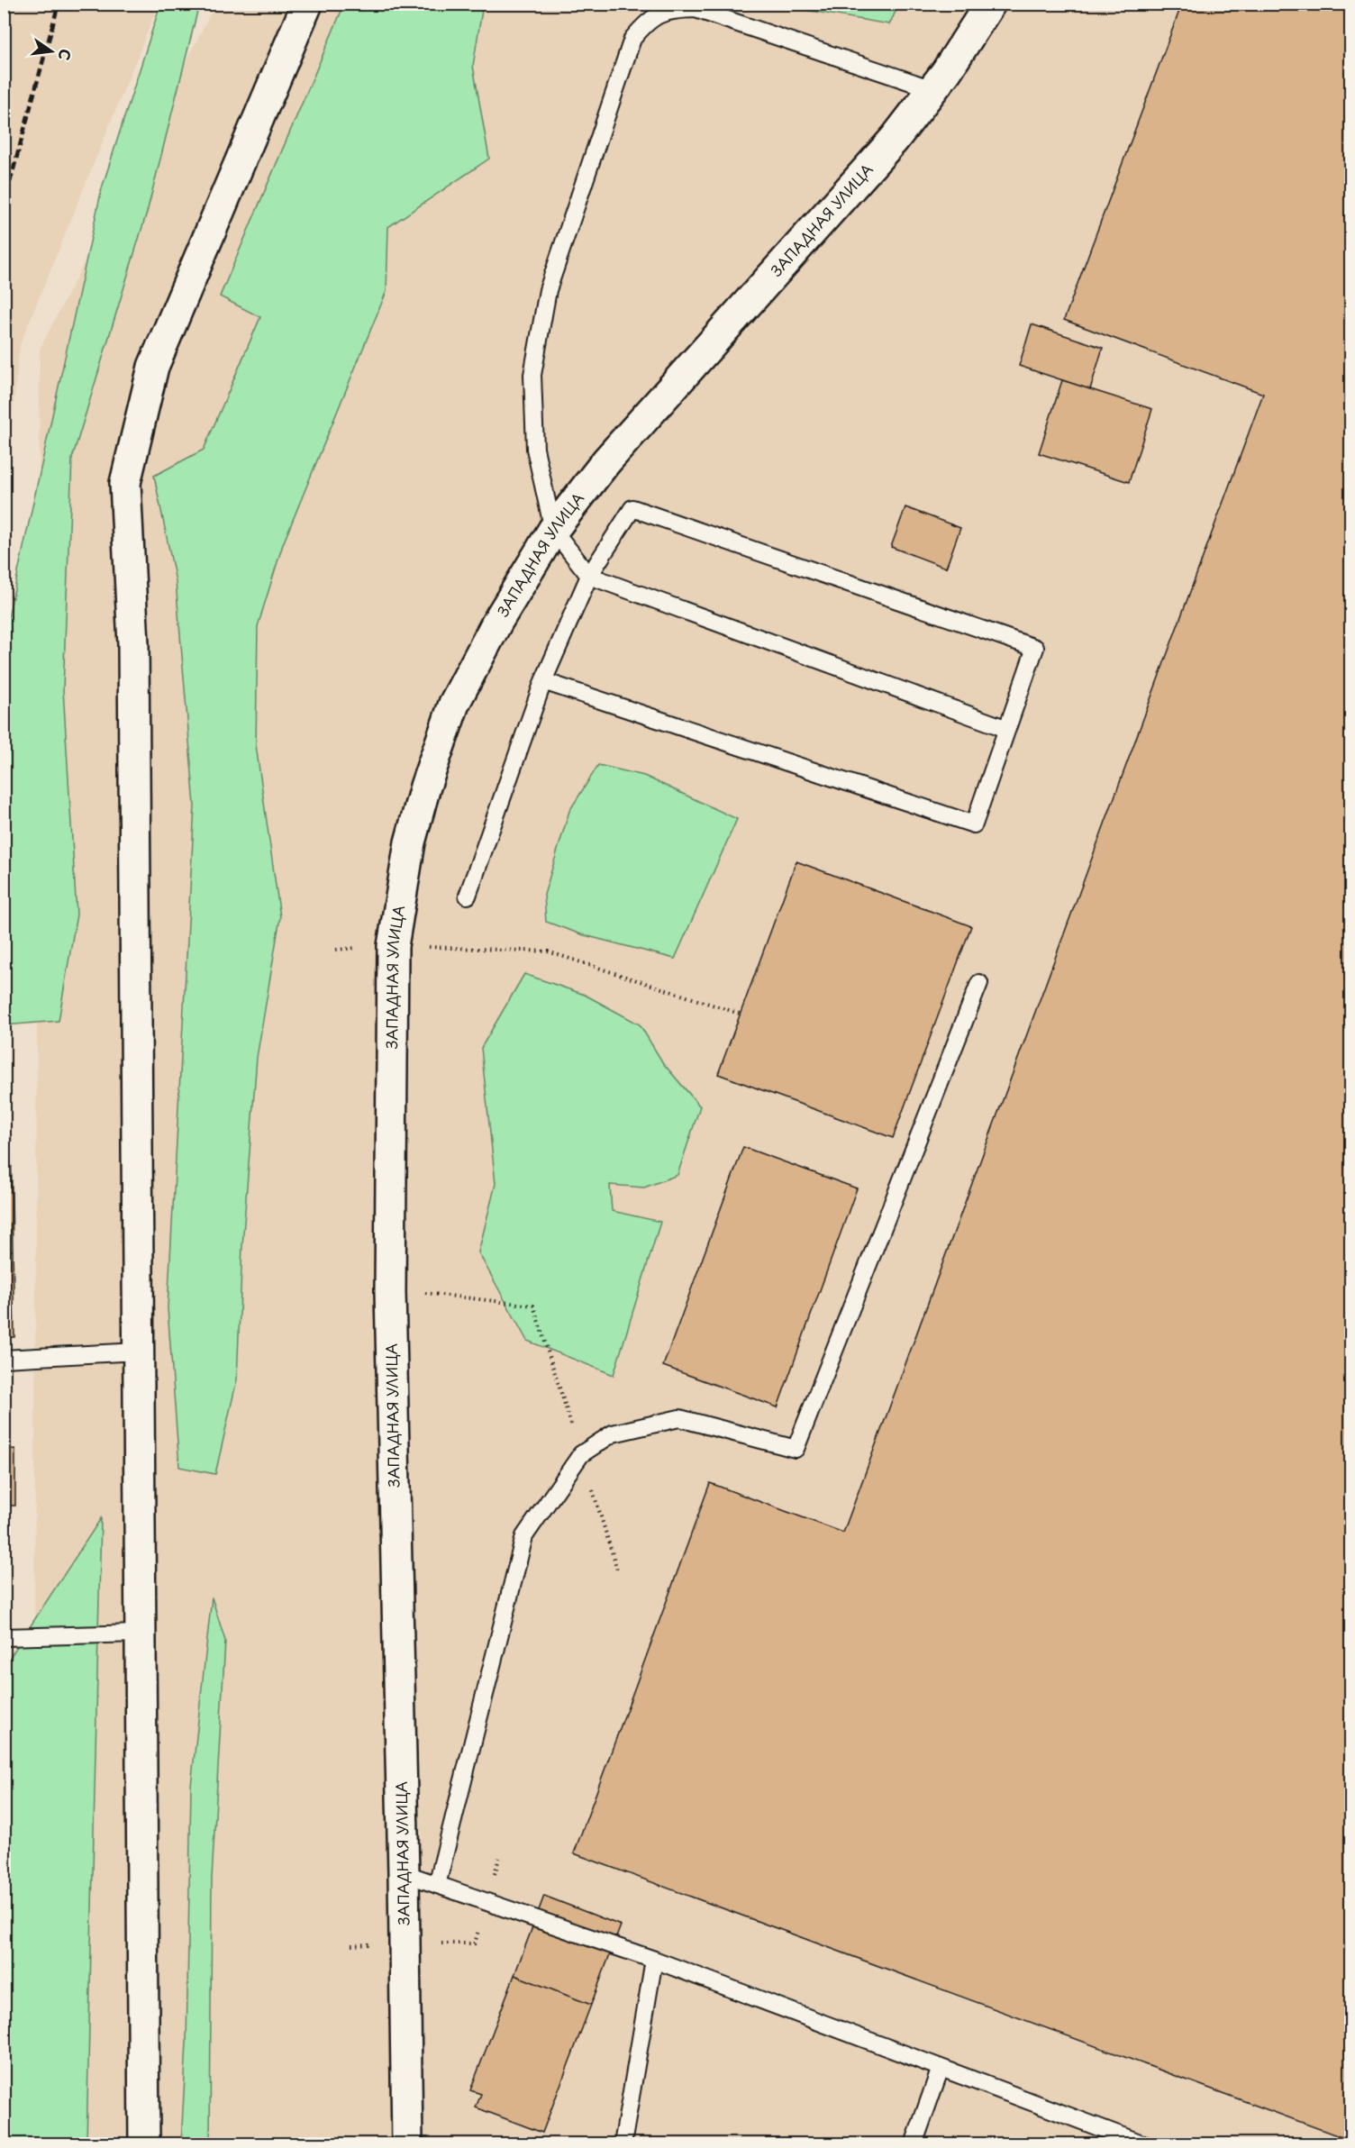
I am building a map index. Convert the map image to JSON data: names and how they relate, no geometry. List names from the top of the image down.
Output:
{
  "streets": {
    "street": ["ЗАПАДНАЯ УЛИЦА"]
  },
  "north": "right"
}
